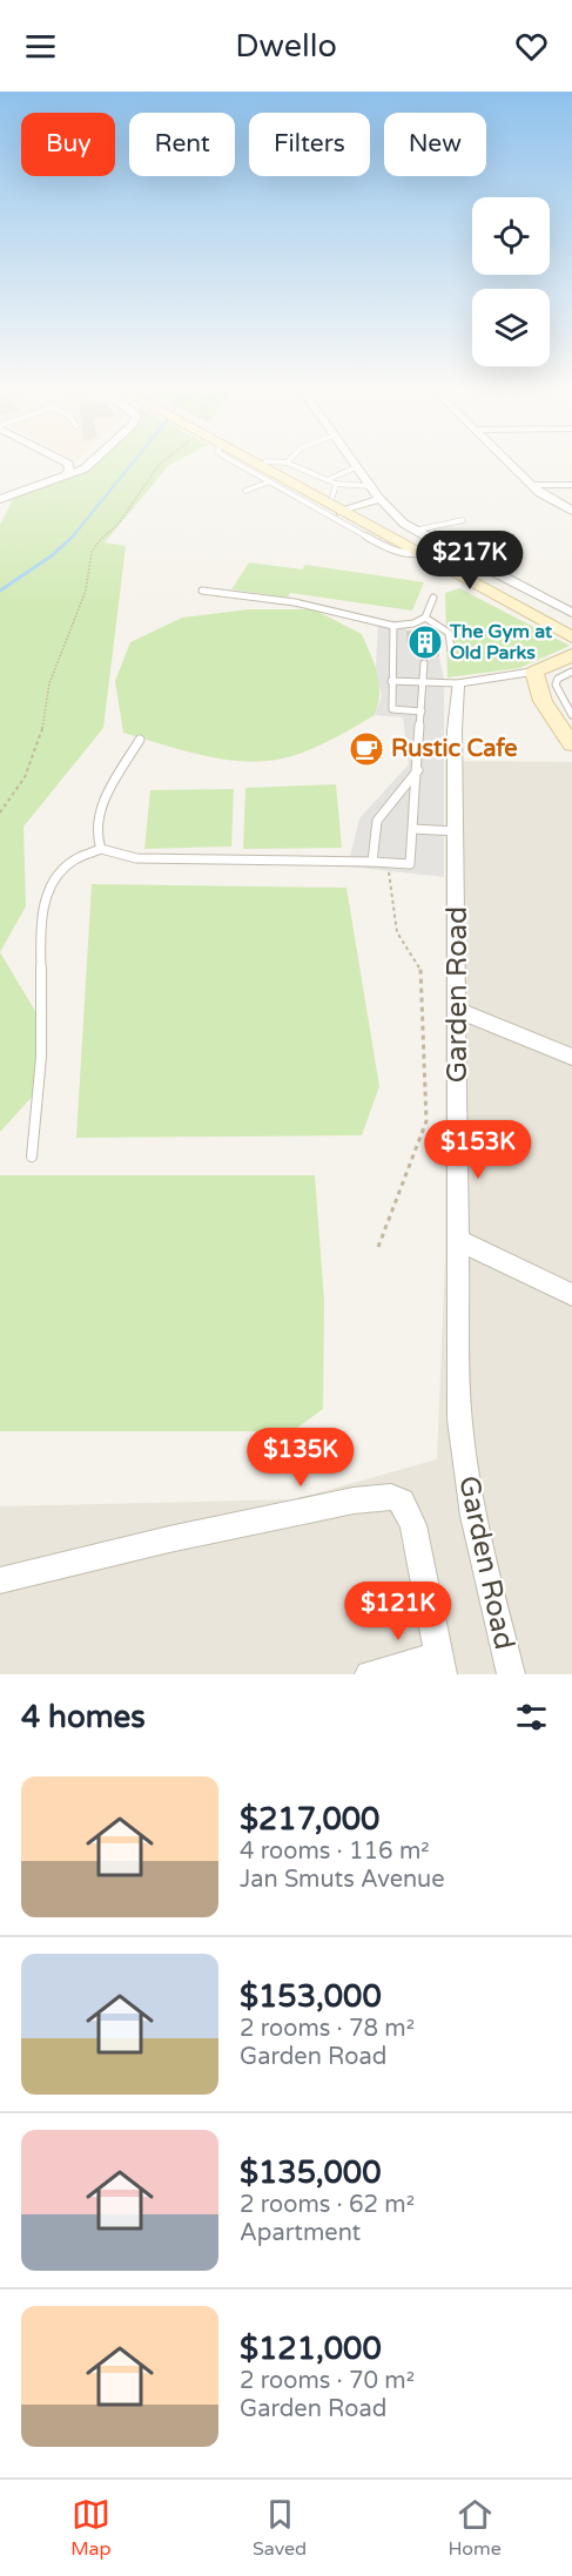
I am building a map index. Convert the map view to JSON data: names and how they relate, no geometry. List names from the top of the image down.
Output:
{
  "streets": {
    "street": ["Garden Road"]
  },
  "places": {
    "building": ["The Gym at Old Parks"],
    "cafe": ["Rustic Cafe"]
  },
  "page": {
    "header": "Dwello",
    "chip": [
      "Buy",
      "Rent",
      "Filters",
      "New"
    ],
    "price": [
      "$217K",
      "$153K",
      "$135K",
      "$121K"
    ],
    "heading": "4 homes",
    "list": [
      {
        "name": "$217,000",
        "note": "4 rooms · 116 m² · Jan Smuts Avenue"
      },
      {
        "name": "$153,000",
        "note": "2 rooms · 78 m² · Garden Road"
      },
      {
        "name": "$135,000",
        "note": "2 rooms · 62 m² · Apartment"
      },
      {
        "name": "$121,000",
        "note": "2 rooms · 70 m² · Garden Road"
      }
    ],
    "tabs": ["Map", "Saved", "Home"]
  }
}
